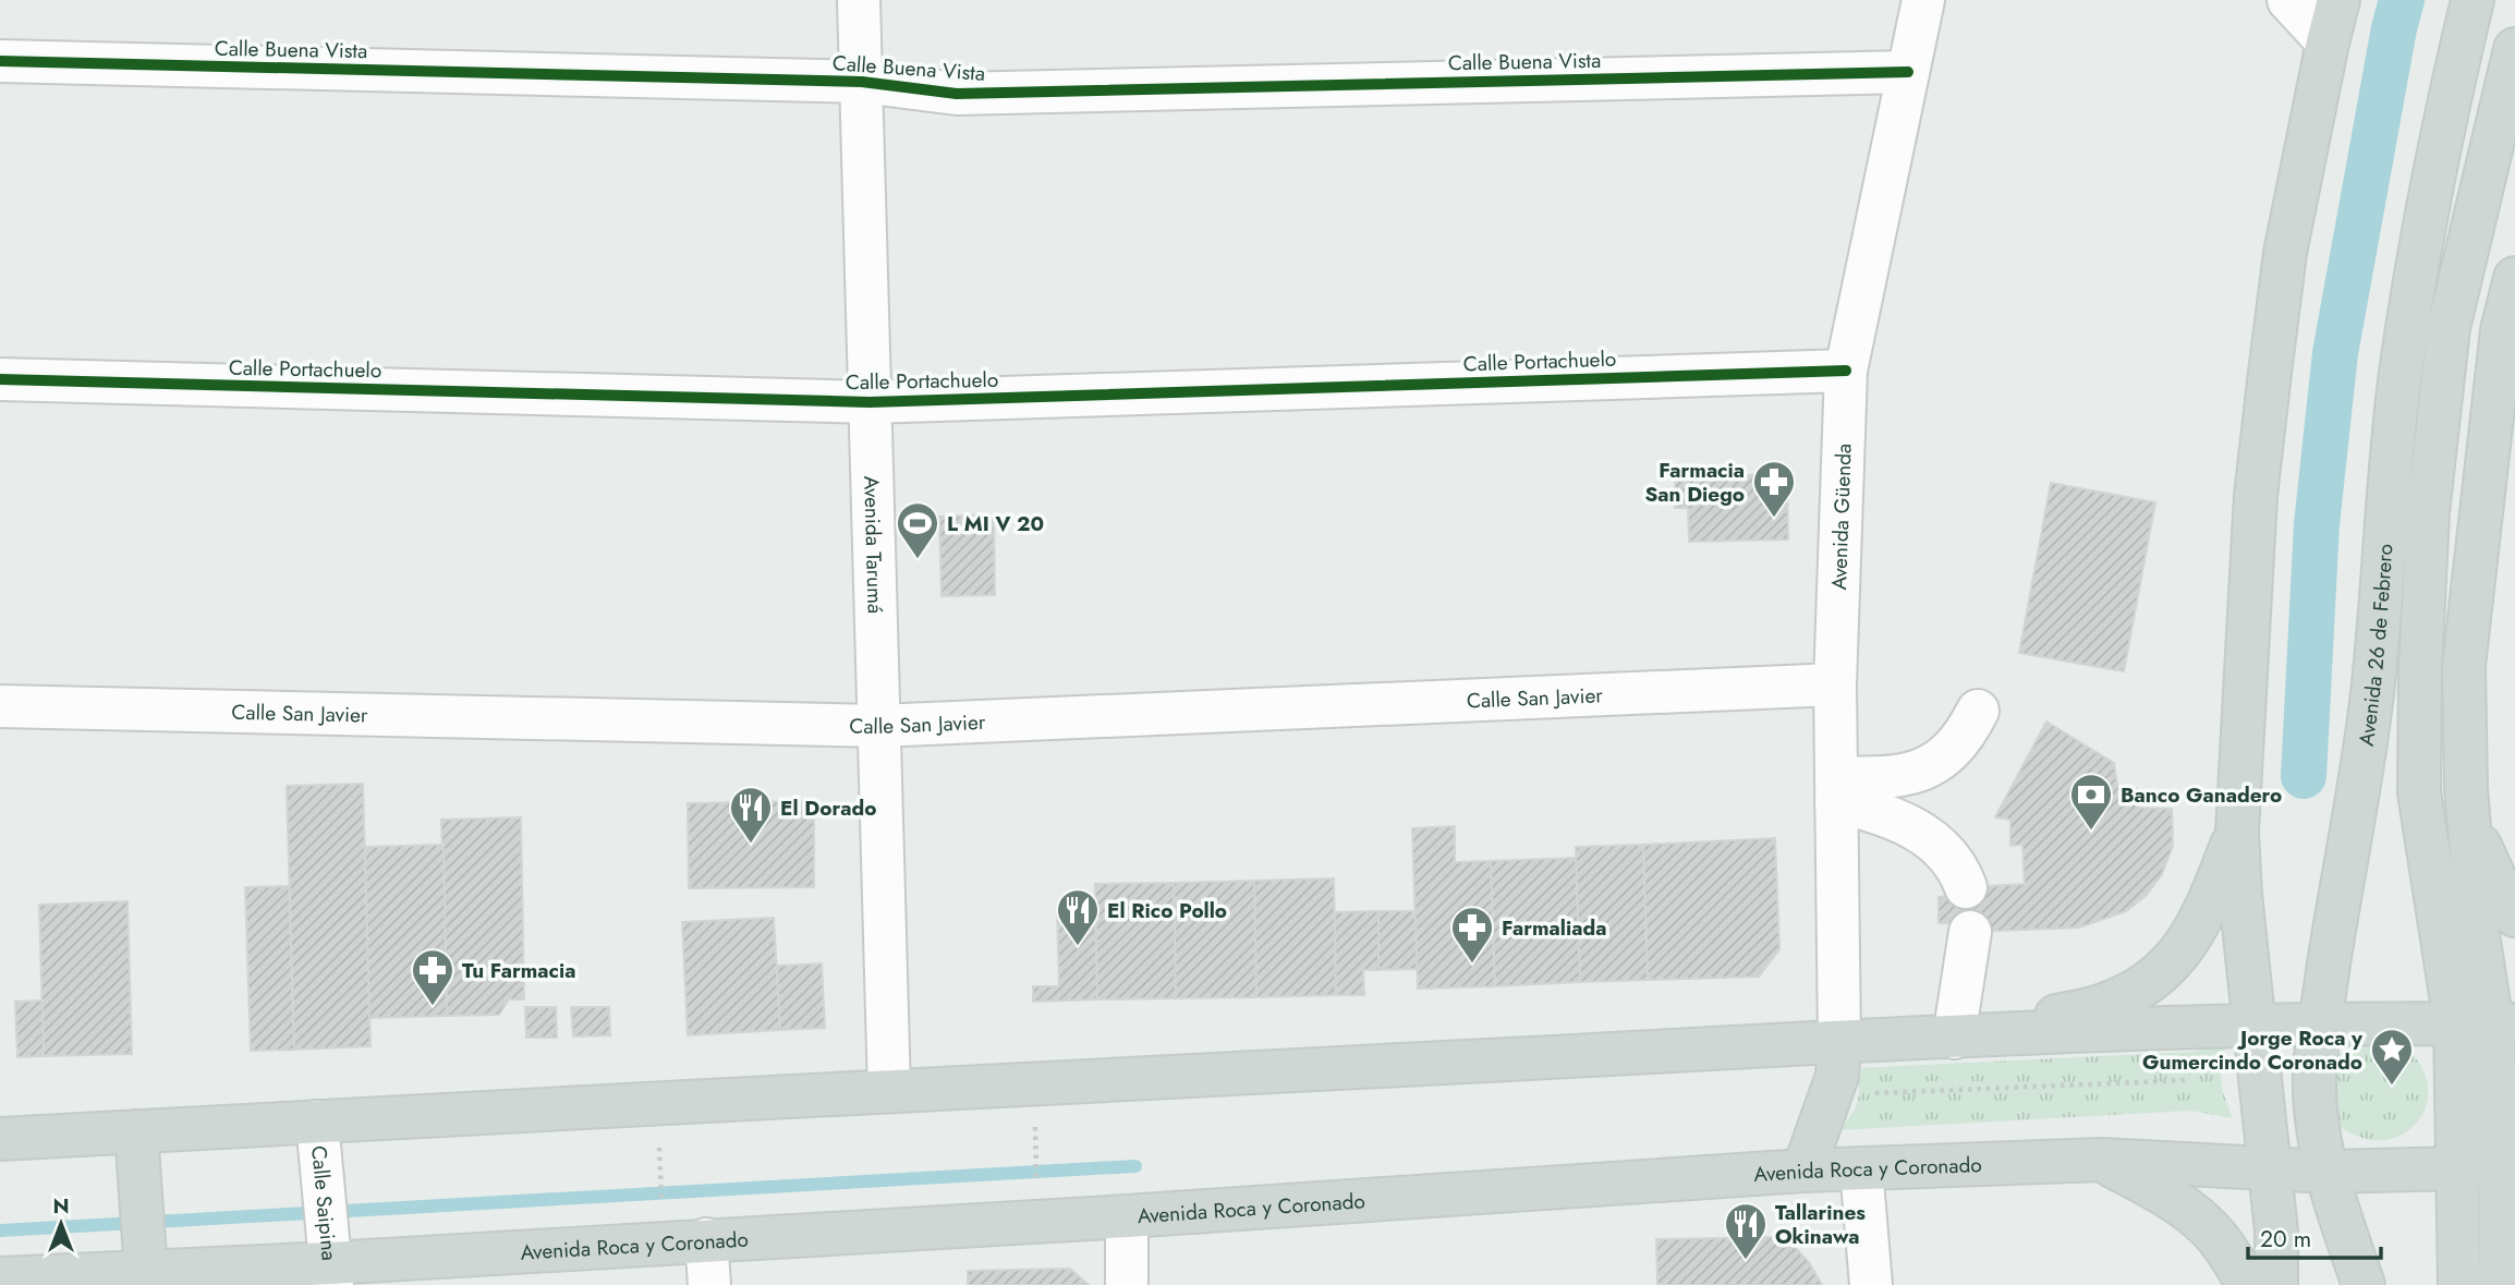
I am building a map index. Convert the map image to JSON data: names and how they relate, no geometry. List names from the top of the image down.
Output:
{
  "streets": {
    "main road": ["Avenida 26 de Febrero", "Avenida Roca y Coronado"],
    "street": [
      "Calle Buena Vista",
      "Calle Portachuelo",
      "Avenida Güenda",
      "Avenida Tarumá",
      "Calle San Javier",
      "Calle Saipina"
    ]
  },
  "crossings": [
    ["Calle Buena Vista", "Avenida Güenda"],
    ["Calle Buena Vista", "Avenida Tarumá"],
    ["Calle Portachuelo", "Avenida Güenda"],
    ["Calle Portachuelo", "Avenida Tarumá"],
    ["Avenida Güenda", "Calle San Javier"],
    ["Avenida Tarumá", "Calle San Javier"],
    ["Avenida 26 de Febrero", "Avenida Roca y Coronado"],
    ["Avenida Roca y Coronado", "Calle Saipina"]
  ],
  "places": {
    "pharmacy": ["Farmacia San Diego", "Farmaliada", "Tu Farmacia"],
    "sports": ["L MI V 20"],
    "bank": ["Banco Ganadero"],
    "restaurant": ["El Dorado", "El Rico Pollo", "Tallarines Okinawa"],
    "place": ["Jorge Roca y Gumercindo Coronado"]
  },
  "scale_bar": "20 m",
  "north": "top"
}
